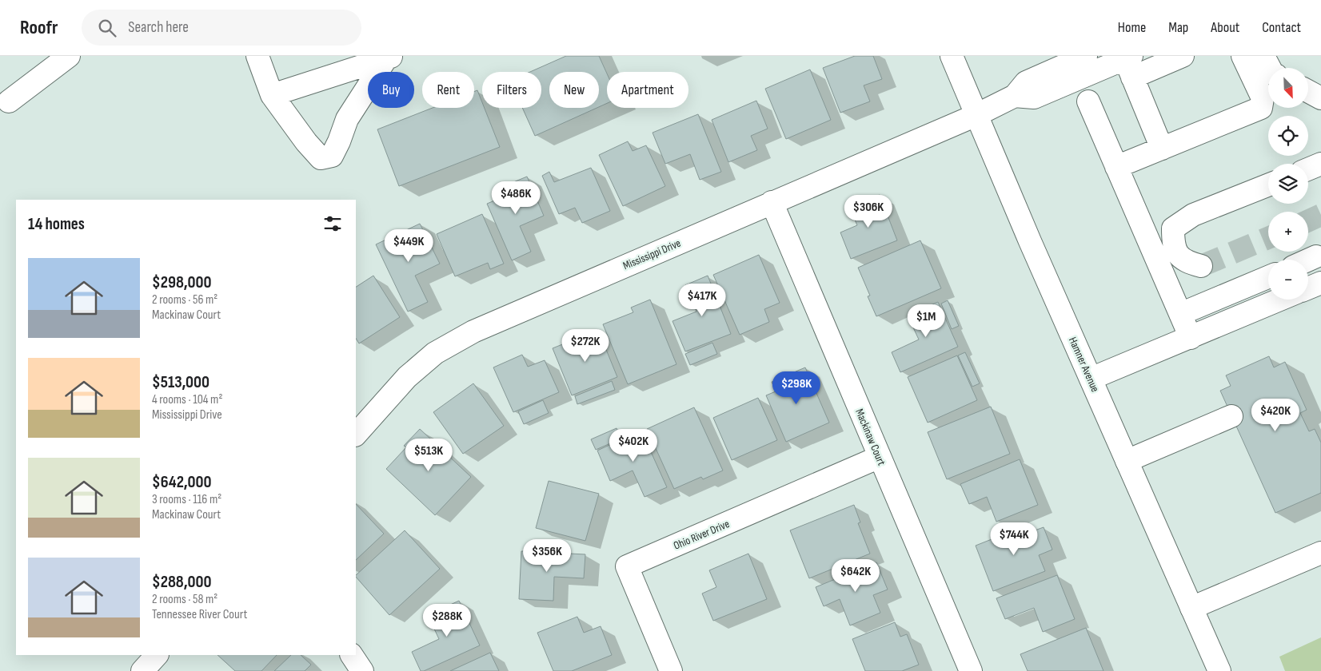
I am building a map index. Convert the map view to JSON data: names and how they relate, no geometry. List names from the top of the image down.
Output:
{
  "streets": {
    "street": [
      "Mississippi Drive",
      "Hamner Avenue",
      "Mackinaw Court",
      "Ohio River Drive"
    ]
  },
  "crossings": [
    ["Mississippi Drive", "Hamner Avenue"],
    ["Mississippi Drive", "Mackinaw Court"],
    ["Mackinaw Court", "Ohio River Drive"]
  ],
  "north": "bottom right",
  "page": {
    "header": "Roofr",
    "search": "Search here",
    "nav": [
      "Home",
      "Map",
      "About",
      "Contact"
    ],
    "map_buttons": ["+", "−"],
    "chip": [
      "Buy",
      "Rent",
      "Filters",
      "New",
      "Apartment"
    ],
    "price": [
      "$486K",
      "$306K",
      "$449K",
      "$417K",
      "$1M",
      "$272K",
      "$298K",
      "$420K",
      "$402K",
      "$513K",
      "$744K",
      "$356K",
      "$642K",
      "$288K"
    ],
    "heading": "14 homes",
    "list": [
      {
        "name": "$298,000",
        "note": "2 rooms · 56 m² · Mackinaw Court"
      },
      {
        "name": "$513,000",
        "note": "4 rooms · 104 m² · Mississippi Drive"
      },
      {
        "name": "$642,000",
        "note": "3 rooms · 116 m² · Mackinaw Court"
      },
      {
        "name": "$288,000",
        "note": "2 rooms · 58 m² · Tennessee River Court"
      }
    ]
  }
}
